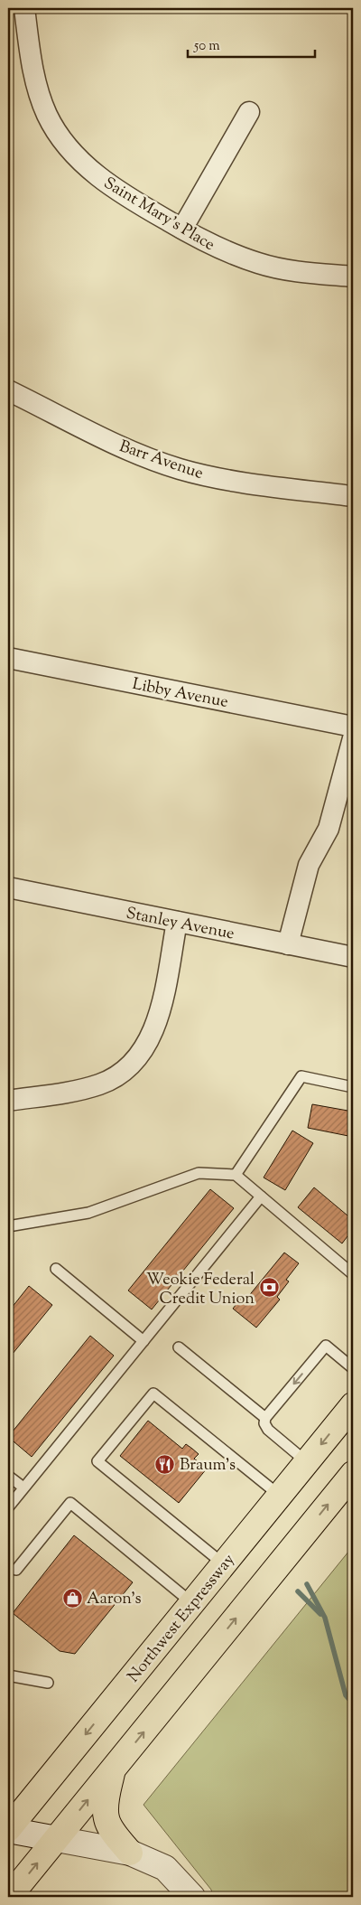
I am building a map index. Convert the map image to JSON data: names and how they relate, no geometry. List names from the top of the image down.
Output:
{
  "streets": {
    "highway": ["Northwest Expressway"],
    "street": [
      "Saint Mary's Place",
      "Barr Avenue",
      "Libby Avenue",
      "Stanley Avenue"
    ]
  },
  "places": {
    "bank": ["Weokie Federal Credit Union"],
    "restaurant": ["Braum's"],
    "shop": ["Aaron's"]
  },
  "scale_bar": "50 m"
}
